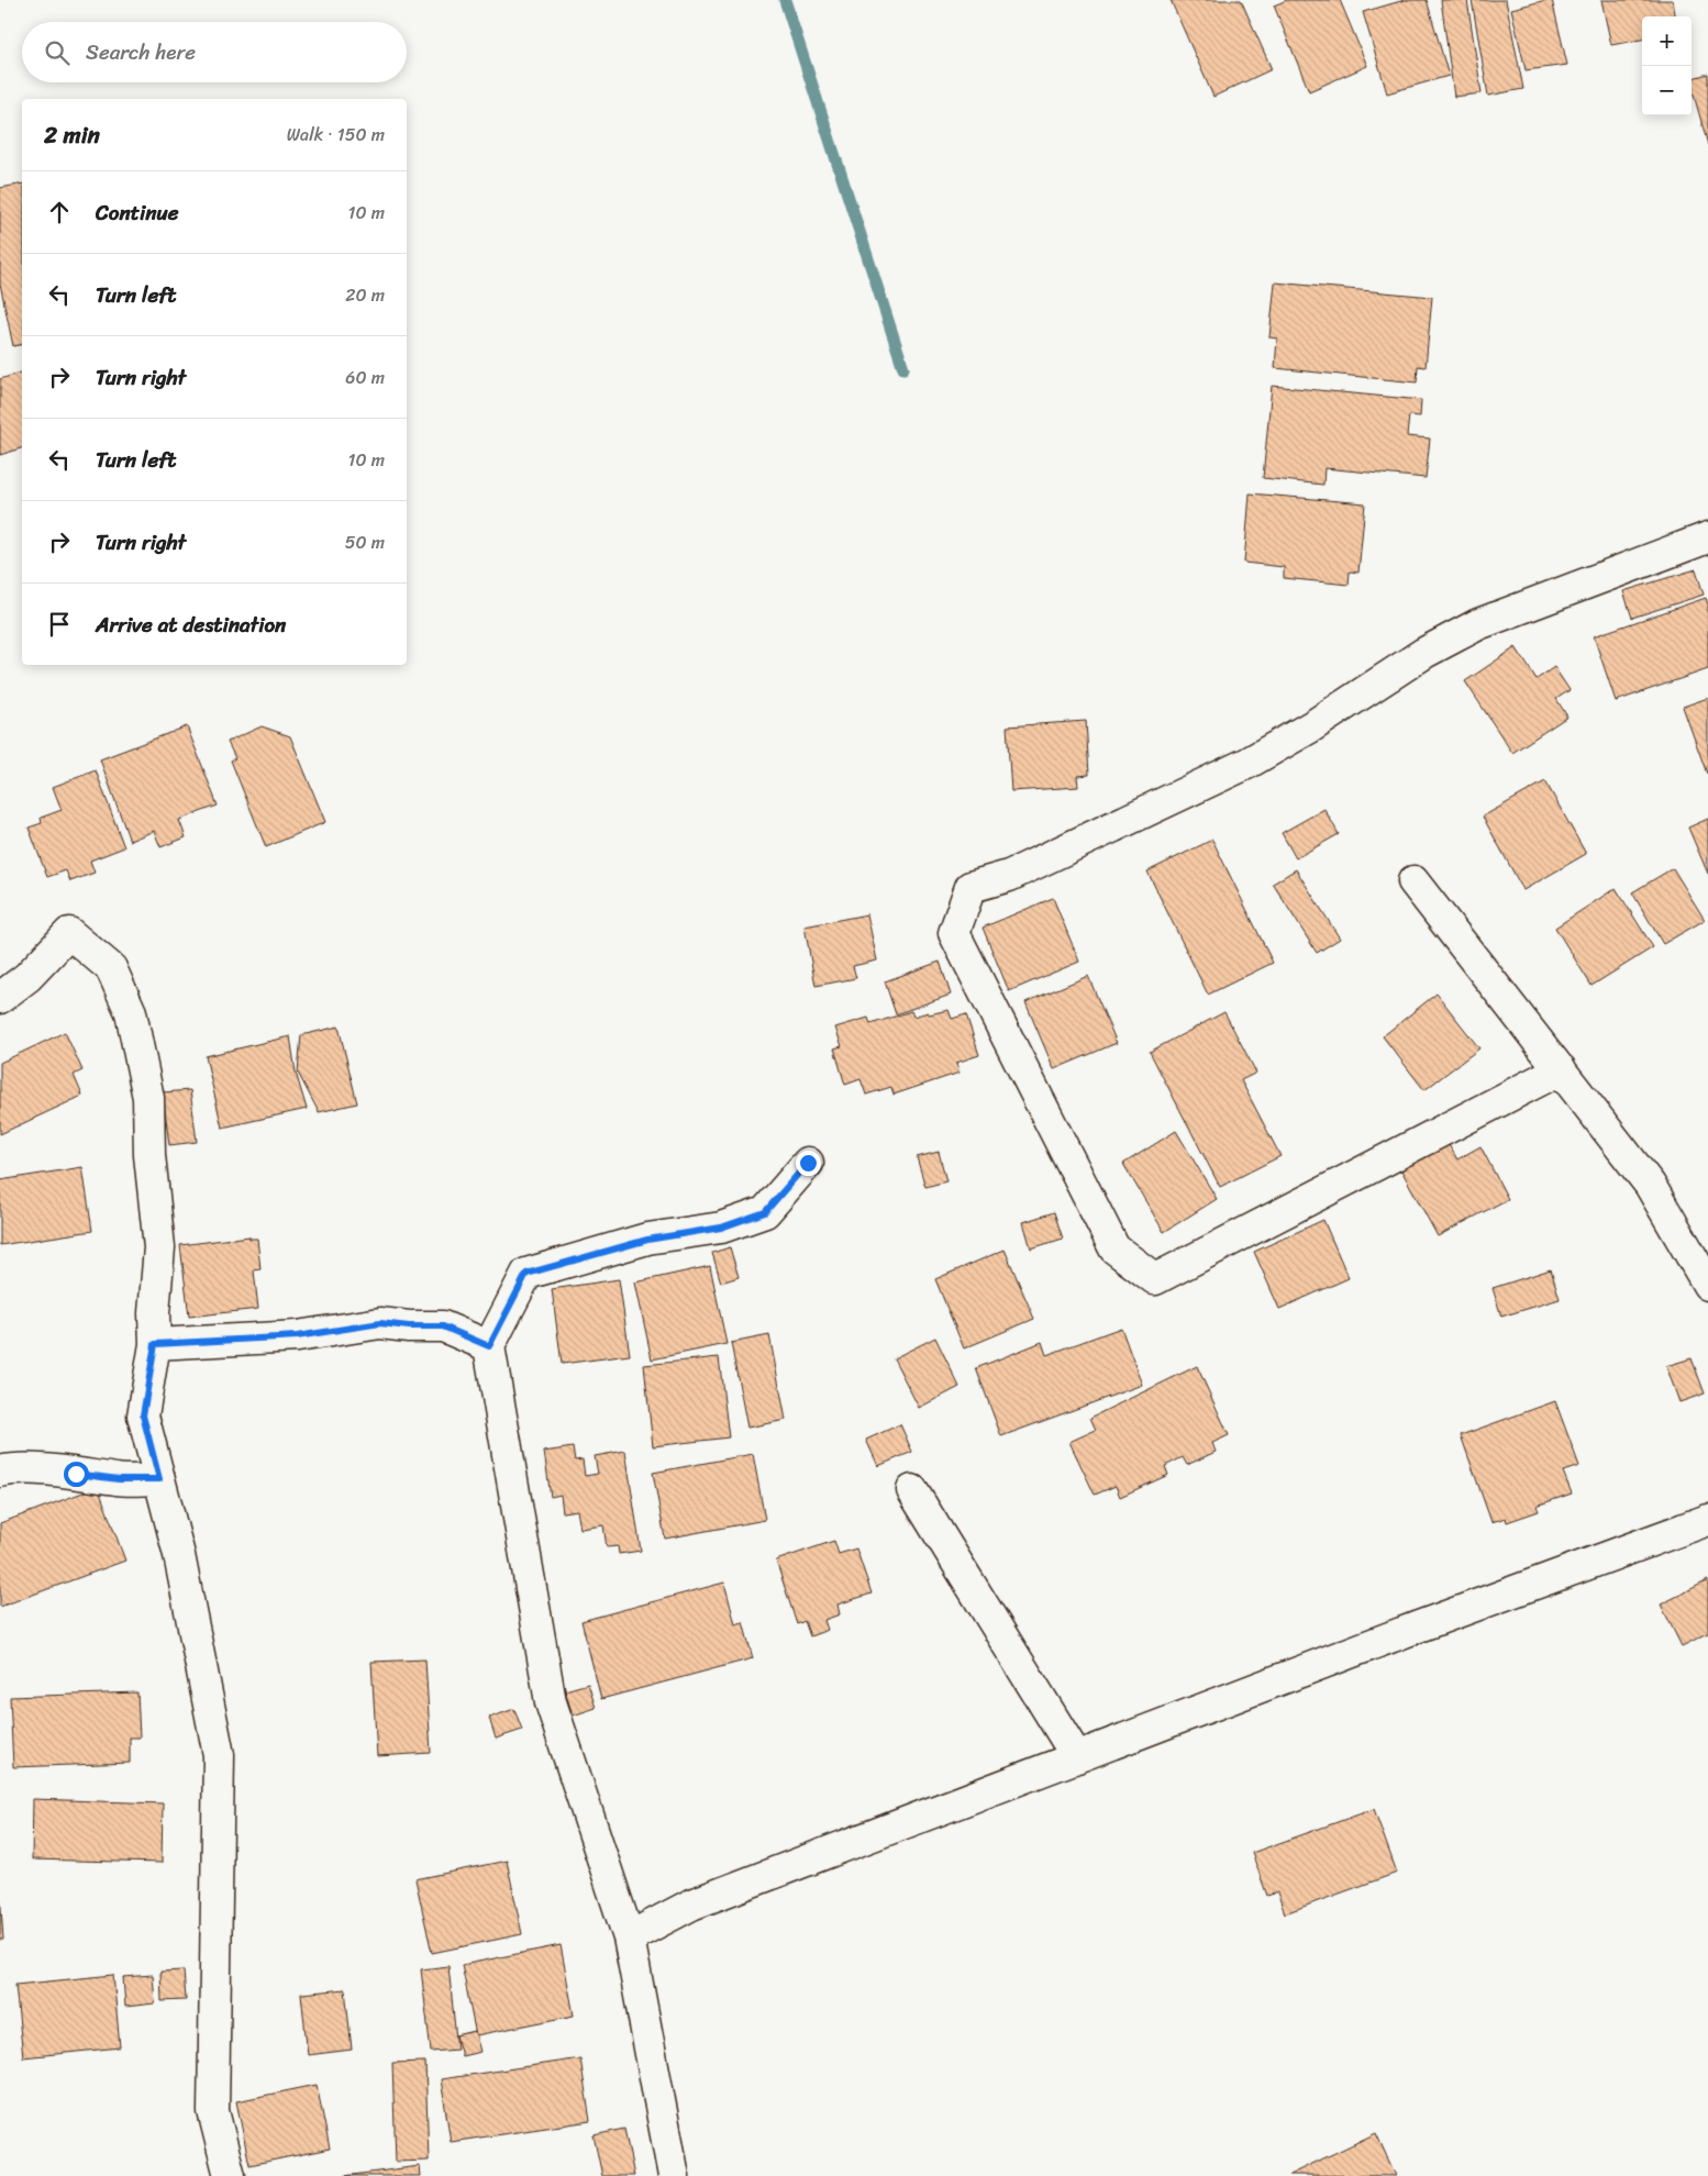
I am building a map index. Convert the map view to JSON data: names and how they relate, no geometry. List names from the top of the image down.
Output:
{
  "page": {
    "map_buttons": ["+", "−"],
    "search": "Search here",
    "heading": ["2 min", "Walk · 150 m"],
    "list": [
      ["Continue", "10 m"],
      ["Turn left", "20 m"],
      ["Turn right", "60 m"],
      ["Turn left", "10 m"],
      ["Turn right", "50 m"],
      "Arrive at destination"
    ]
  }
}
